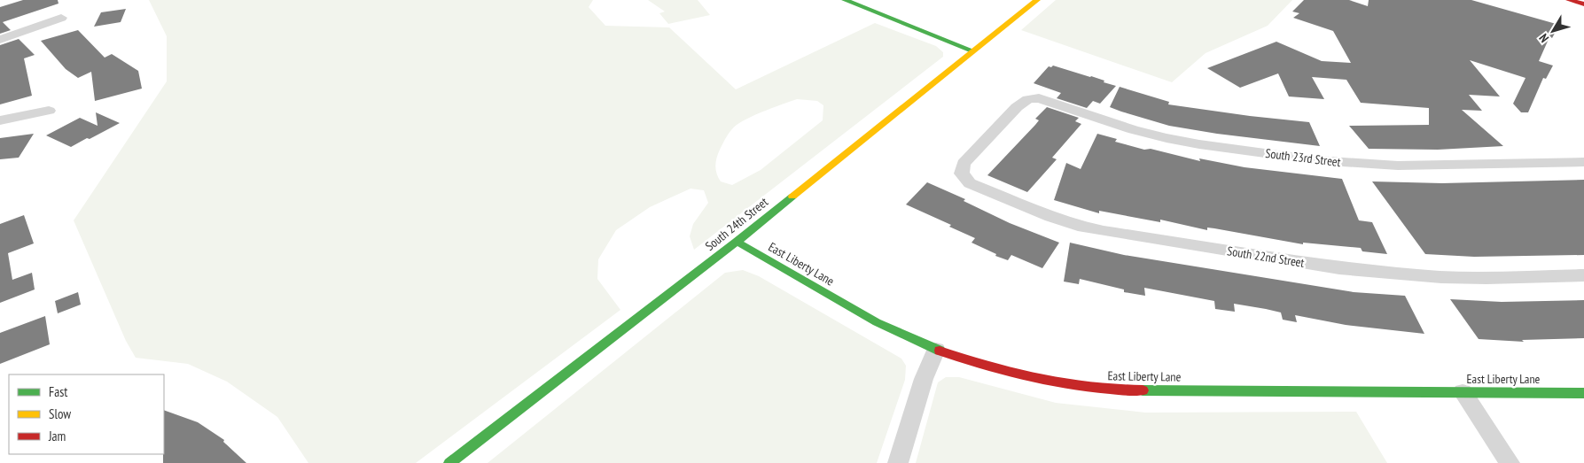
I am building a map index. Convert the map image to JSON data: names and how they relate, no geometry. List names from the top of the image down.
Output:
{
  "streets": {
    "main road": ["South 24th Street", "East Liberty Lane"],
    "street": ["South 23rd Street", "South 22nd Street"]
  },
  "crossings": [
    ["South 23rd Street", "South 22nd Street"],
    ["South 24th Street", "East Liberty Lane"]
  ],
  "legend": ["Fast", "Slow", "Jam"],
  "north": "bottom left"
}
